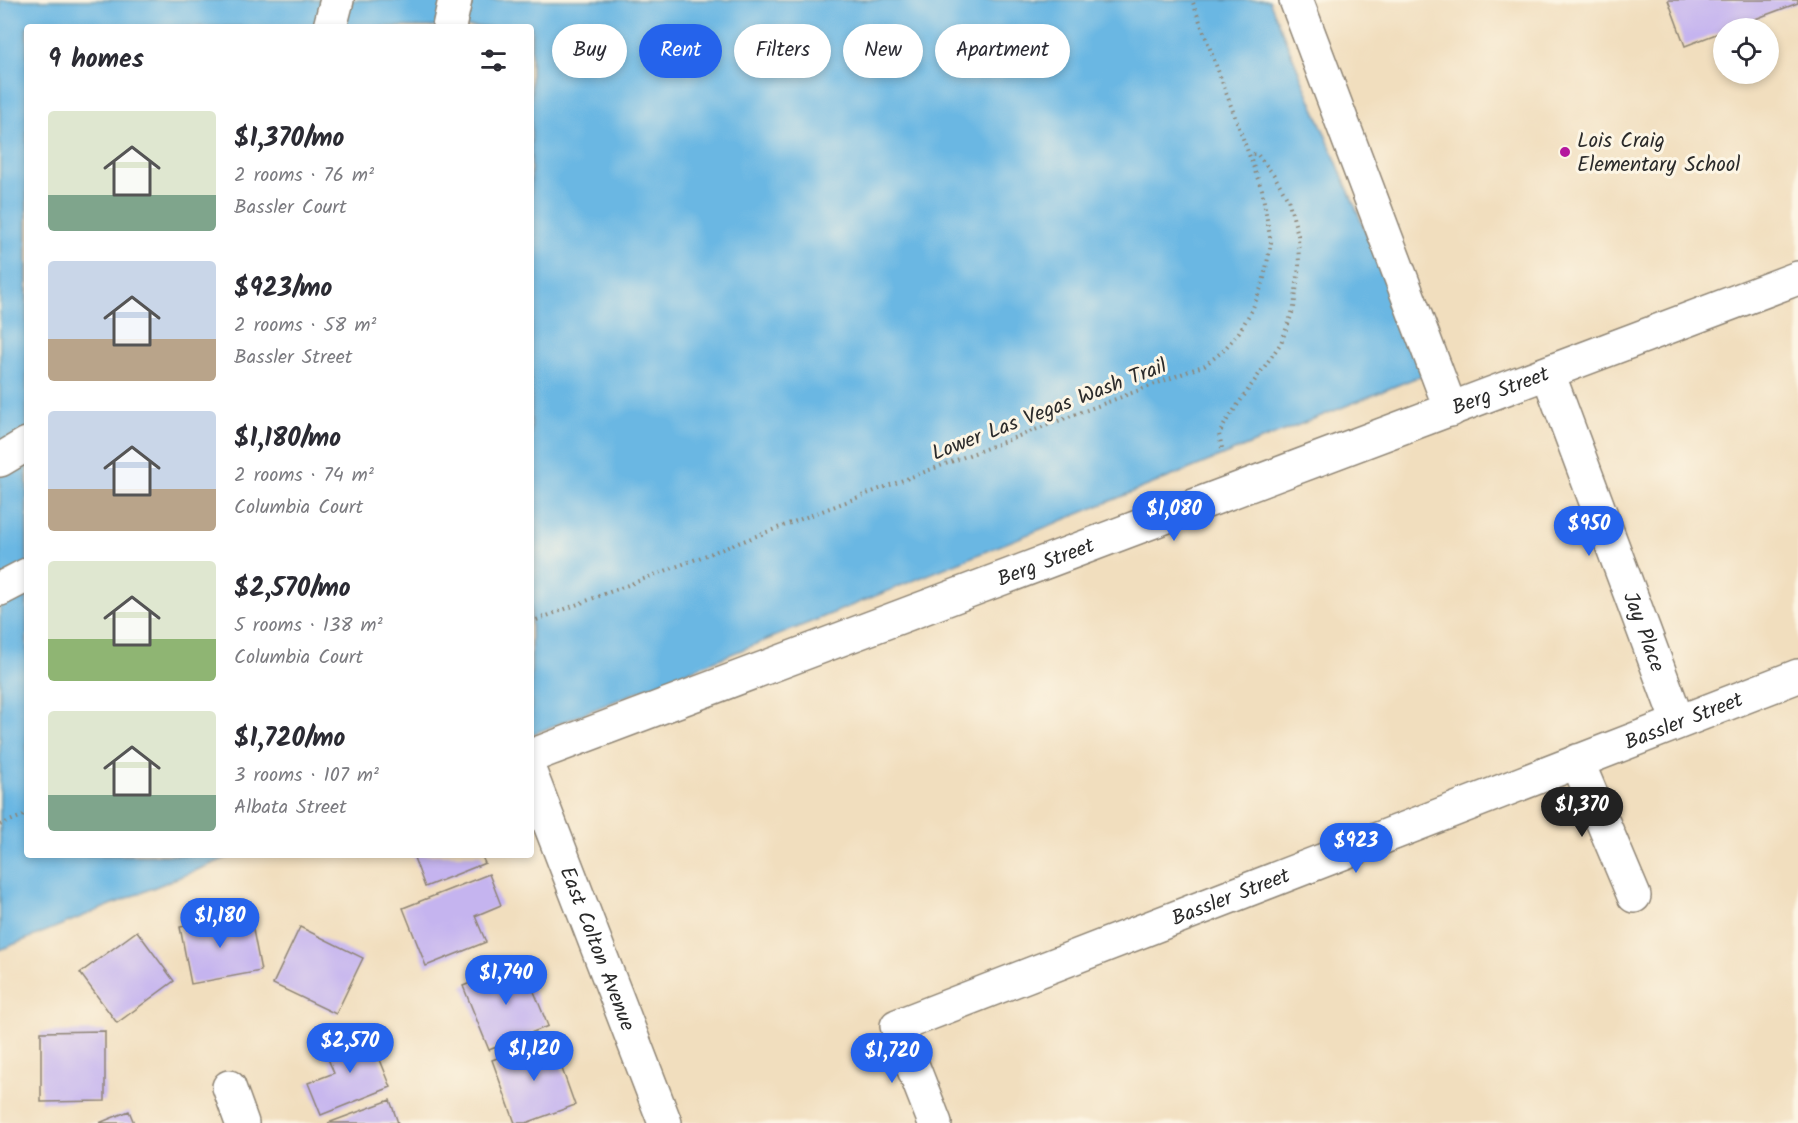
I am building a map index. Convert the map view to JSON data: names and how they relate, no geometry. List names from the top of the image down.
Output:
{
  "streets": {
    "street": [
      "Berg Street",
      "Jay Place",
      "Bassler Street",
      "East Colton Avenue"
    ],
    "path": ["Lower Las Vegas Wash Trail"]
  },
  "crossings": [
    ["Berg Street", "Jay Place"],
    ["Jay Place", "Bassler Street"]
  ],
  "places": ["Lois Craig Elementary School"],
  "page": {
    "chip": [
      "Buy",
      "Rent",
      "Filters",
      "New",
      "Apartment"
    ],
    "heading": "9 homes",
    "list": [
      {
        "name": "$1,370/mo",
        "note": "2 rooms · 76 m² · Bassler Court"
      },
      {
        "name": "$923/mo",
        "note": "2 rooms · 58 m² · Bassler Street"
      },
      {
        "name": "$1,180/mo",
        "note": "2 rooms · 74 m² · Columbia Court"
      },
      {
        "name": "$2,570/mo",
        "note": "5 rooms · 138 m² · Columbia Court"
      },
      {
        "name": "$1,720/mo",
        "note": "3 rooms · 107 m² · Albata Street"
      }
    ],
    "price": [
      "$1,080",
      "$950",
      "$1,370",
      "$923",
      "$1,180",
      "$1,740",
      "$2,570",
      "$1,120",
      "$1,720"
    ]
  }
}
